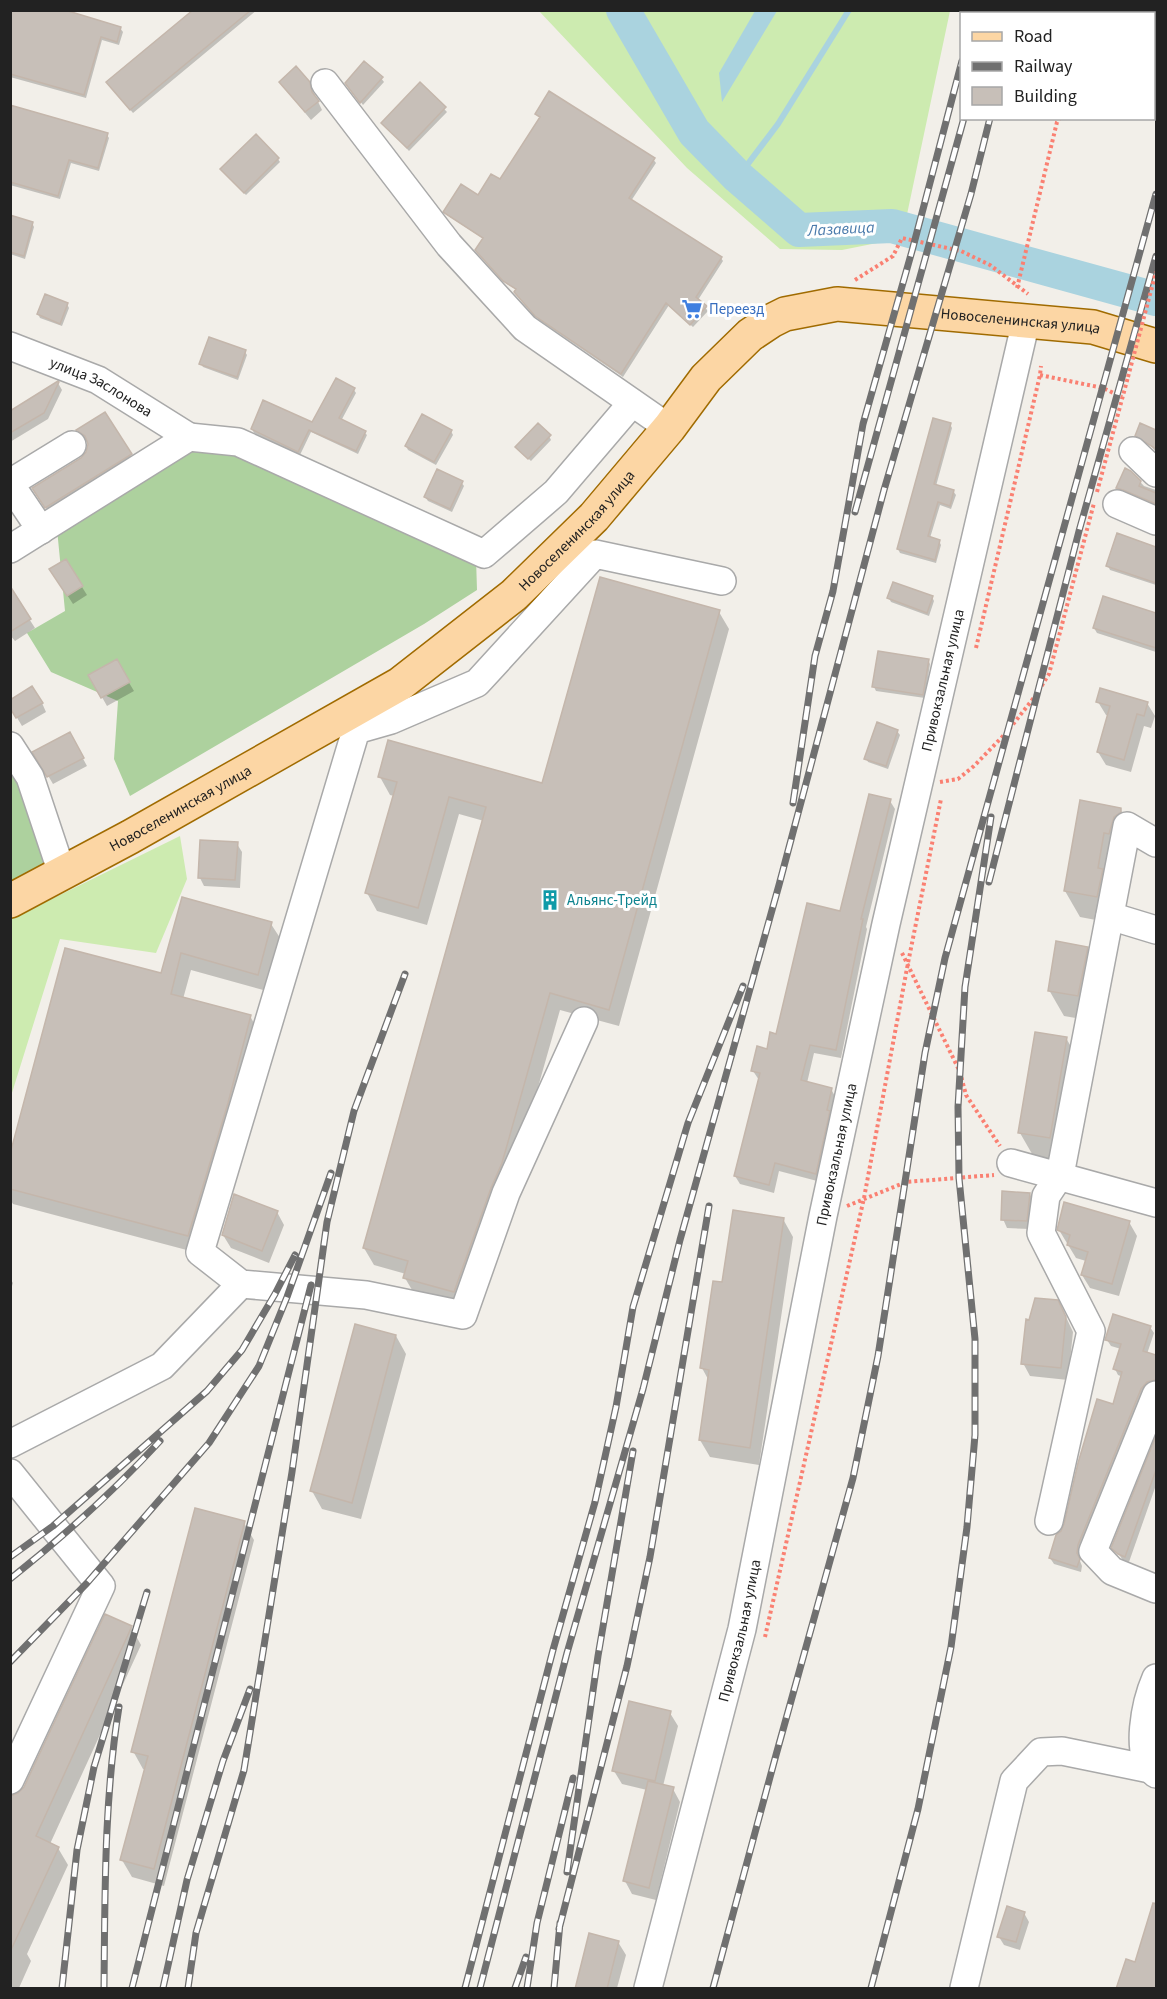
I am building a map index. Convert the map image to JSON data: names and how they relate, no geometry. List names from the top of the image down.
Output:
{
  "streets": {
    "main road": ["Новоселенинская улица"],
    "street": ["улица Заслонова", "Привокзальная улица"]
  },
  "crossings": [
    ["Новоселенинская улица", "Привокзальная улица"]
  ],
  "water": ["Лазавица"],
  "places": {
    "supermarket": ["Переезд"],
    "building": ["Альянс-Трейд"]
  },
  "legend": ["Road", "Railway", "Building"]
}
